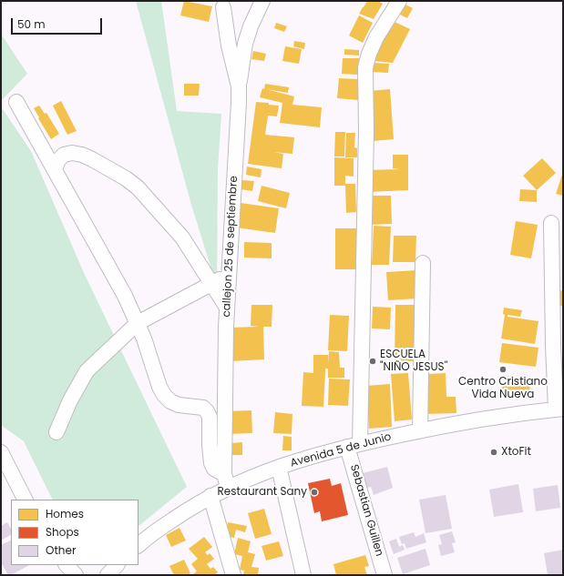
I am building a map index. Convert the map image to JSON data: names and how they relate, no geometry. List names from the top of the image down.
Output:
{
  "streets": {
    "street": ["callejon 25 de septiembre", "Avenida 5 de Junio", "Sebastian Guillen"]
  },
  "crossings": [
    ["callejon 25 de septiembre", "Avenida 5 de Junio"],
    ["Avenida 5 de Junio", "Sebastian Guillen"]
  ],
  "places": [
    "ESCUELA \"NIÑO JESUS\"",
    "Centro Cristiano Vida Nueva",
    "XtoFit",
    "Restaurant Sany"
  ],
  "legend": ["Homes", "Shops", "Other"],
  "scale_bar": "50 m"
}
